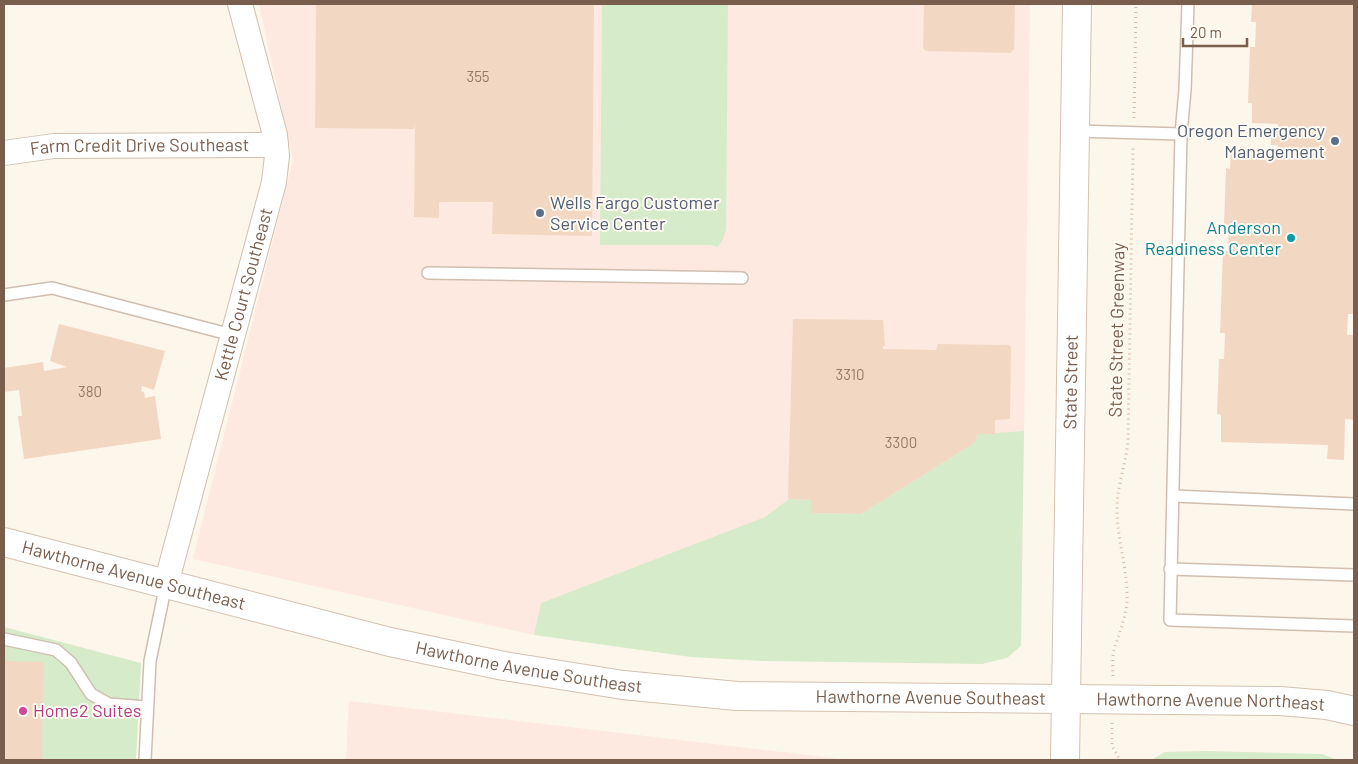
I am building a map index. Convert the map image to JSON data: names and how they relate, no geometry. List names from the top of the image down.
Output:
{
  "streets": {
    "main road": ["State Street", "Hawthorne Avenue Southeast", "Hawthorne Avenue Northeast"],
    "street": ["Farm Credit Drive Southeast", "Kettle Court Southeast"],
    "path": ["State Street Greenway"]
  },
  "crossings": [
    ["Farm Credit Drive Southeast", "Kettle Court Southeast"],
    ["Kettle Court Southeast", "Hawthorne Avenue Southeast"],
    ["State Street", "Hawthorne Avenue Southeast"],
    ["State Street", "Hawthorne Avenue Northeast"],
    ["Hawthorne Avenue Southeast", "Hawthorne Avenue Northeast"]
  ],
  "places": [
    "Oregon Emergency Management",
    "Wells Fargo Customer Service Center",
    "Anderson Readiness Center",
    "Home2 Suites"
  ],
  "house_numbers": [
    "355",
    "3310",
    "380",
    "3300"
  ],
  "scale_bar": "20 m"
}
